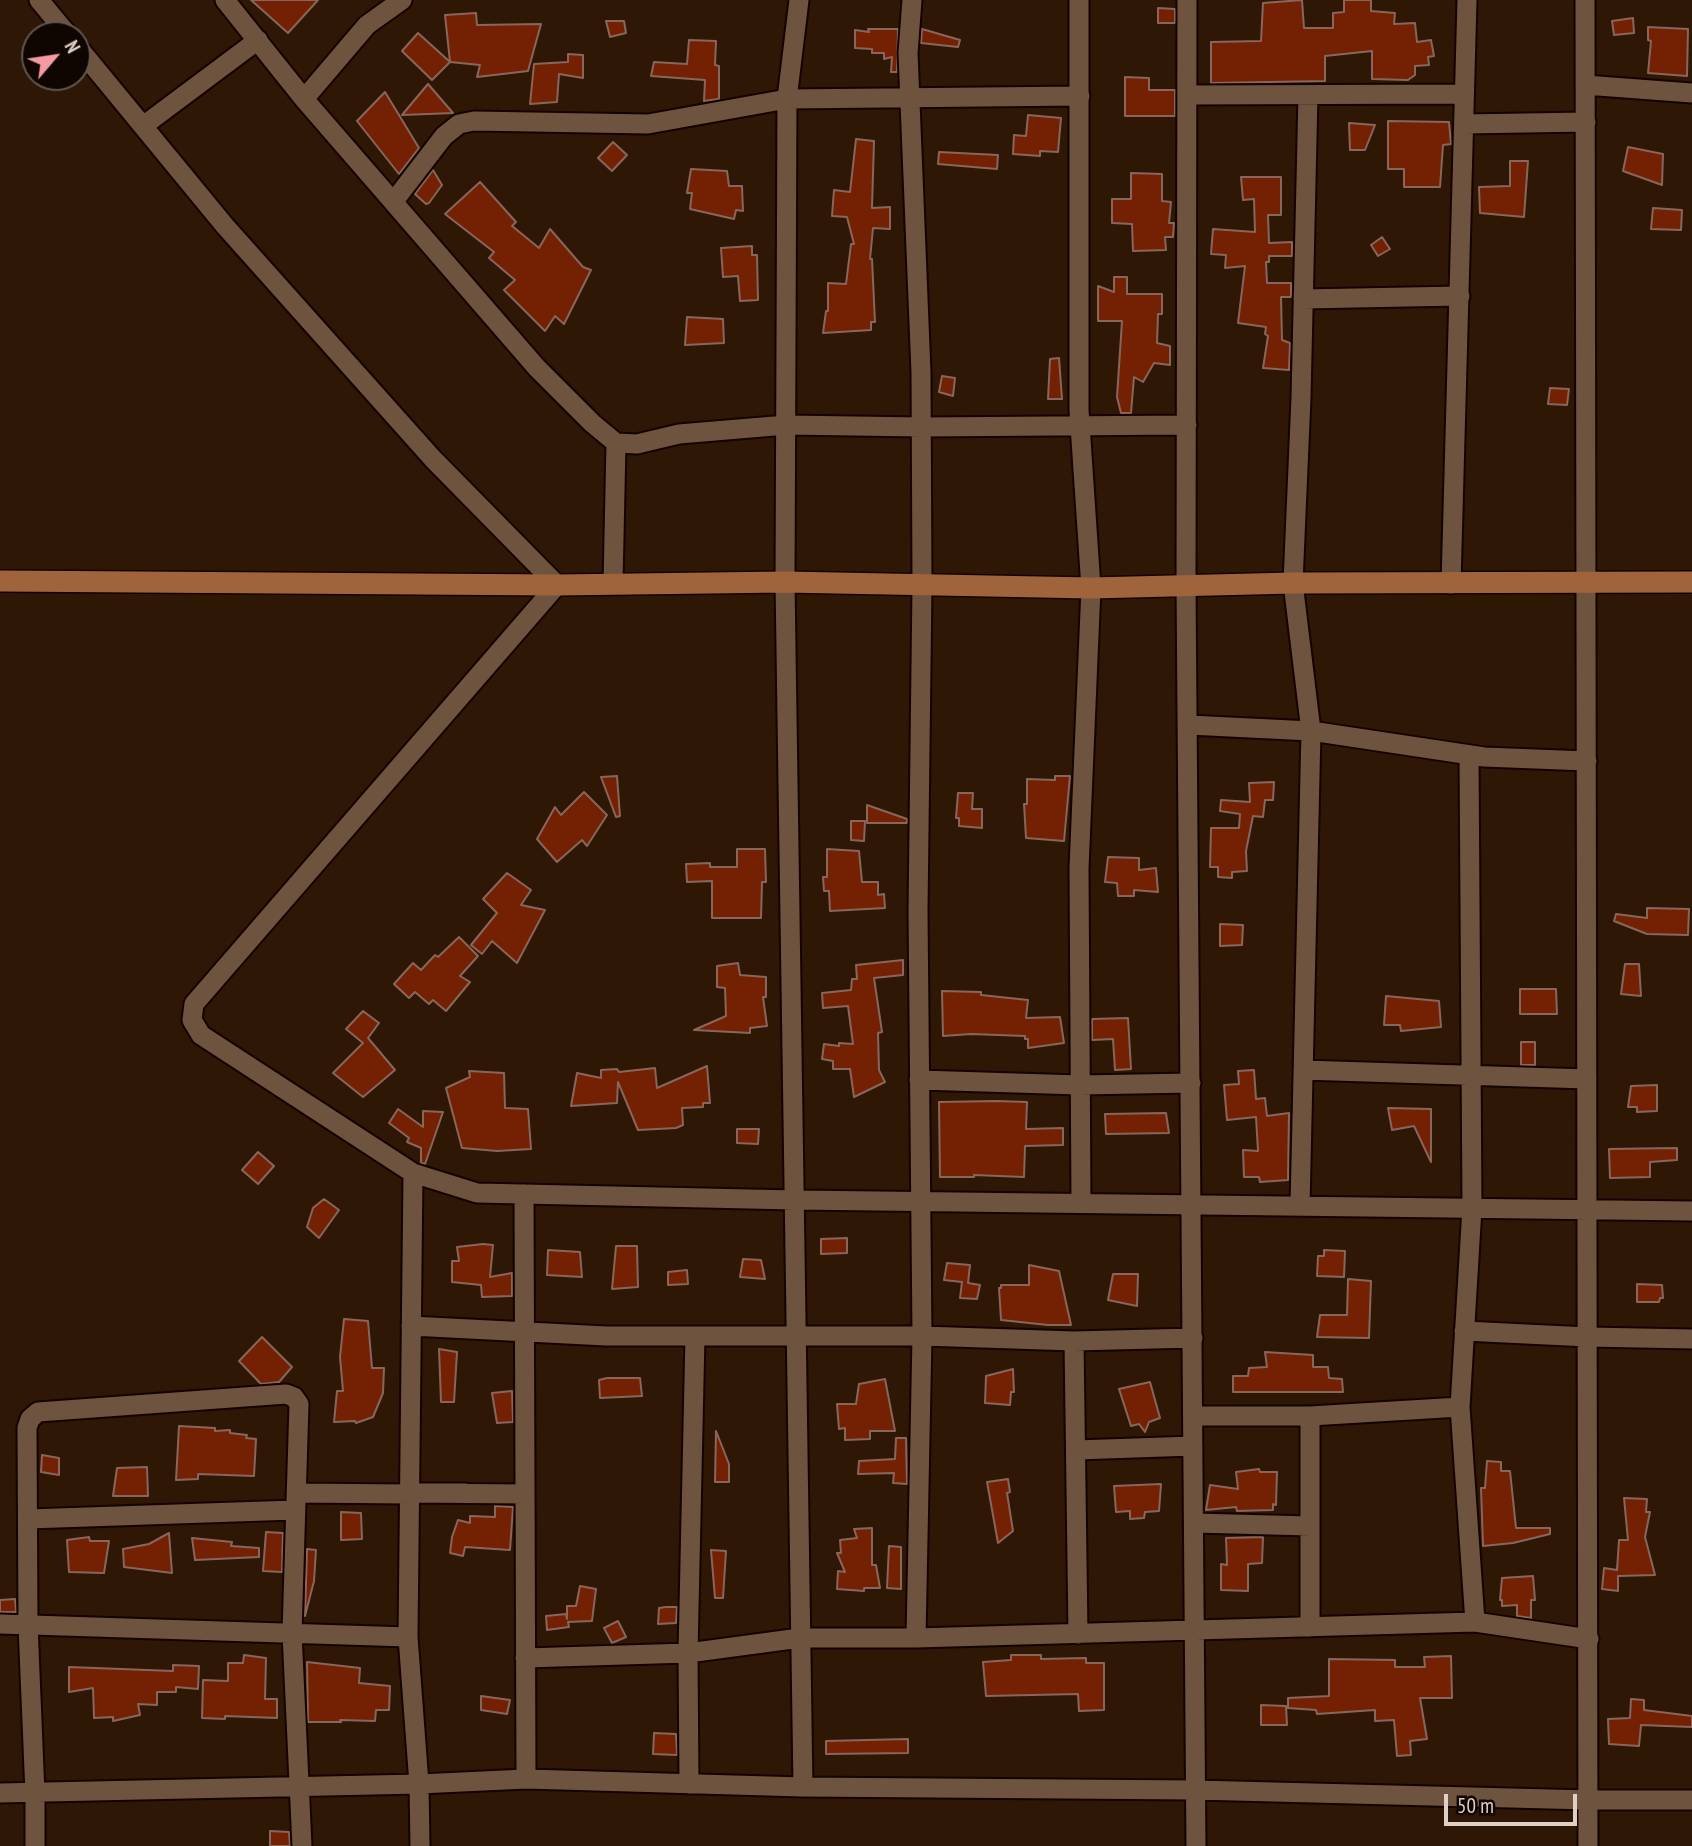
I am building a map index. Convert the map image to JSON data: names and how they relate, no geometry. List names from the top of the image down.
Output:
{
  "scale_bar": "50 m",
  "north": "top right"
}
